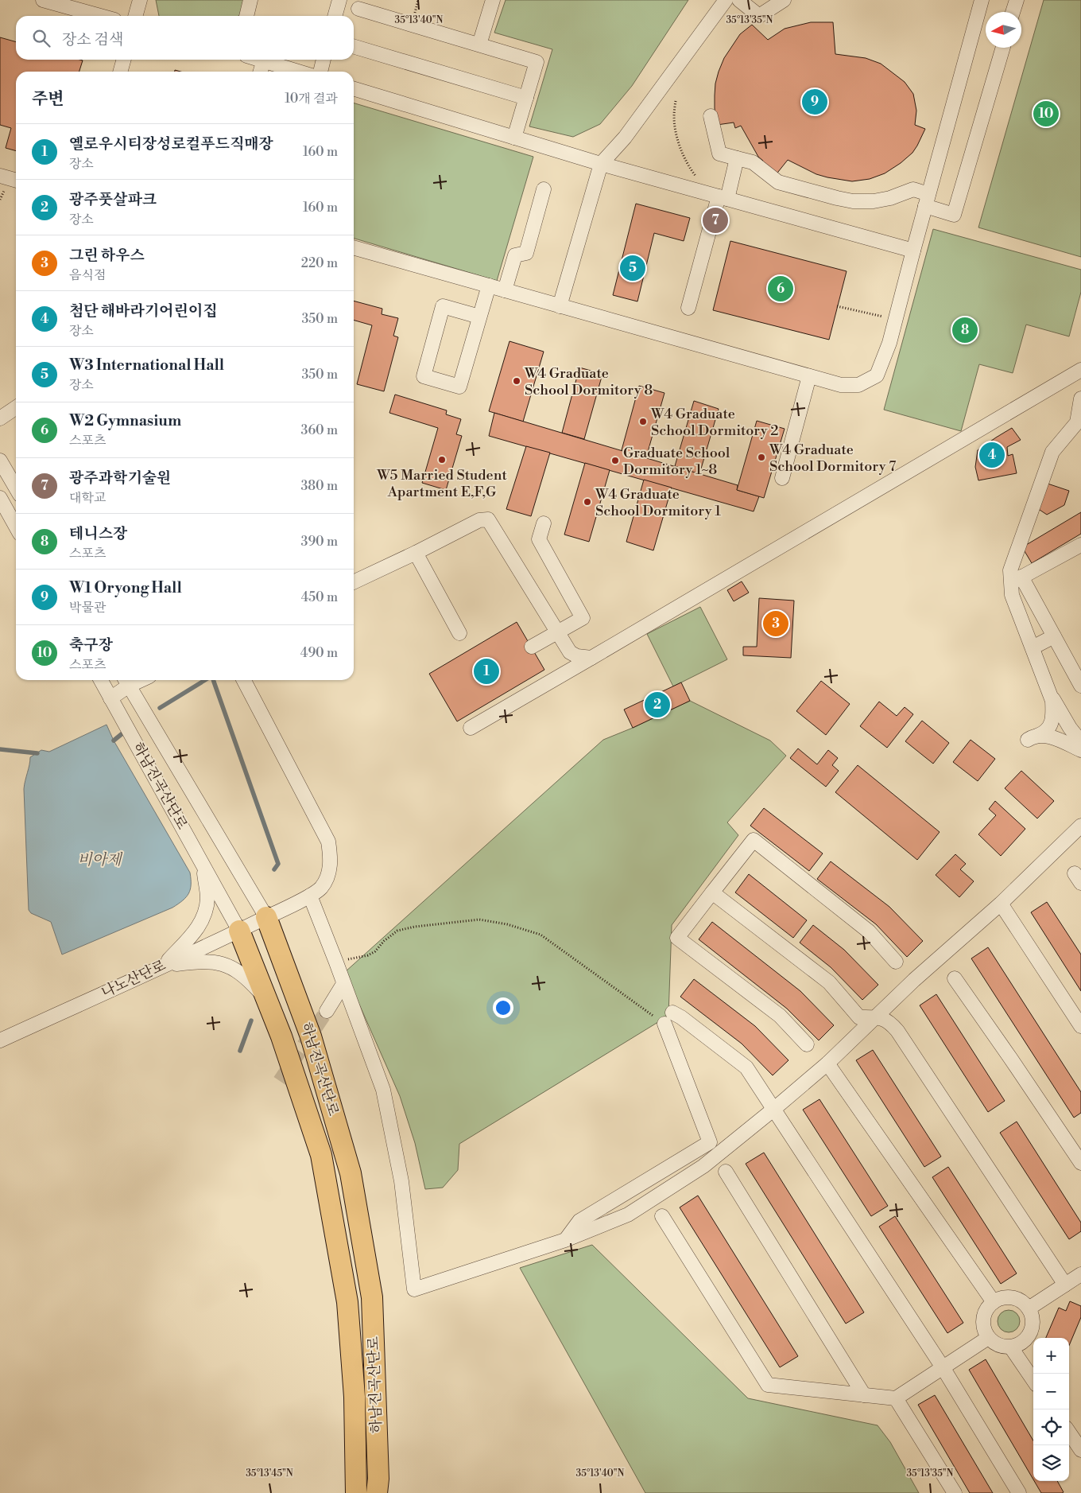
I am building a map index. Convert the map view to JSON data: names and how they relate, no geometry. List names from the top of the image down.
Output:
{
  "streets": {
    "highway": ["하남진곡산단로"],
    "street": ["나노산단로"]
  },
  "crossings": [
    ["하남진곡산단로", "나노산단로"]
  ],
  "water": ["비아제"],
  "places": [
    "W4 Graduate School Dormitory 8",
    "W4 Graduate School Dormitory 2",
    "W4 Graduate School Dormitory 7",
    "W5 Married Student Apartment E,F,G",
    "Graduate School Dormitory 1~8",
    "W4 Graduate School Dormitory 1"
  ],
  "north": "left",
  "page": {
    "search": "장소 검색",
    "heading": ["주변", "10개 결과"],
    "pins": [
      "9",
      "10",
      "7",
      "5",
      "6",
      "8",
      "4",
      "3",
      "1",
      "2"
    ],
    "list": [
      {
        "mark": "1",
        "name": "옐로우시티장성로컬푸드직매장",
        "note": "장소",
        "value": "160 m"
      },
      {
        "mark": "2",
        "name": "광주풋살파크",
        "note": "장소",
        "value": "160 m"
      },
      {
        "mark": "3",
        "name": "그린 하우스",
        "note": "음식점",
        "value": "220 m"
      },
      {
        "mark": "4",
        "name": "첨단 해바라기어린이집",
        "note": "장소",
        "value": "350 m"
      },
      {
        "mark": "5",
        "name": "W3 International Hall",
        "note": "장소",
        "value": "350 m"
      },
      {
        "mark": "6",
        "name": "W2 Gymnasium",
        "note": "스포츠",
        "value": "360 m"
      },
      {
        "mark": "7",
        "name": "광주과학기술원",
        "note": "대학교",
        "value": "380 m"
      },
      {
        "mark": "8",
        "name": "테니스장",
        "note": "스포츠",
        "value": "390 m"
      },
      {
        "mark": "9",
        "name": "W1 Oryong Hall",
        "note": "박물관",
        "value": "450 m"
      },
      {
        "mark": "10",
        "name": "축구장",
        "note": "스포츠",
        "value": "490 m"
      }
    ],
    "map_buttons": ["+", "−"]
  },
  "coordinates": ["35°13'40\"N", "35°13'35\"N", "35°13'45\"N"]
}
